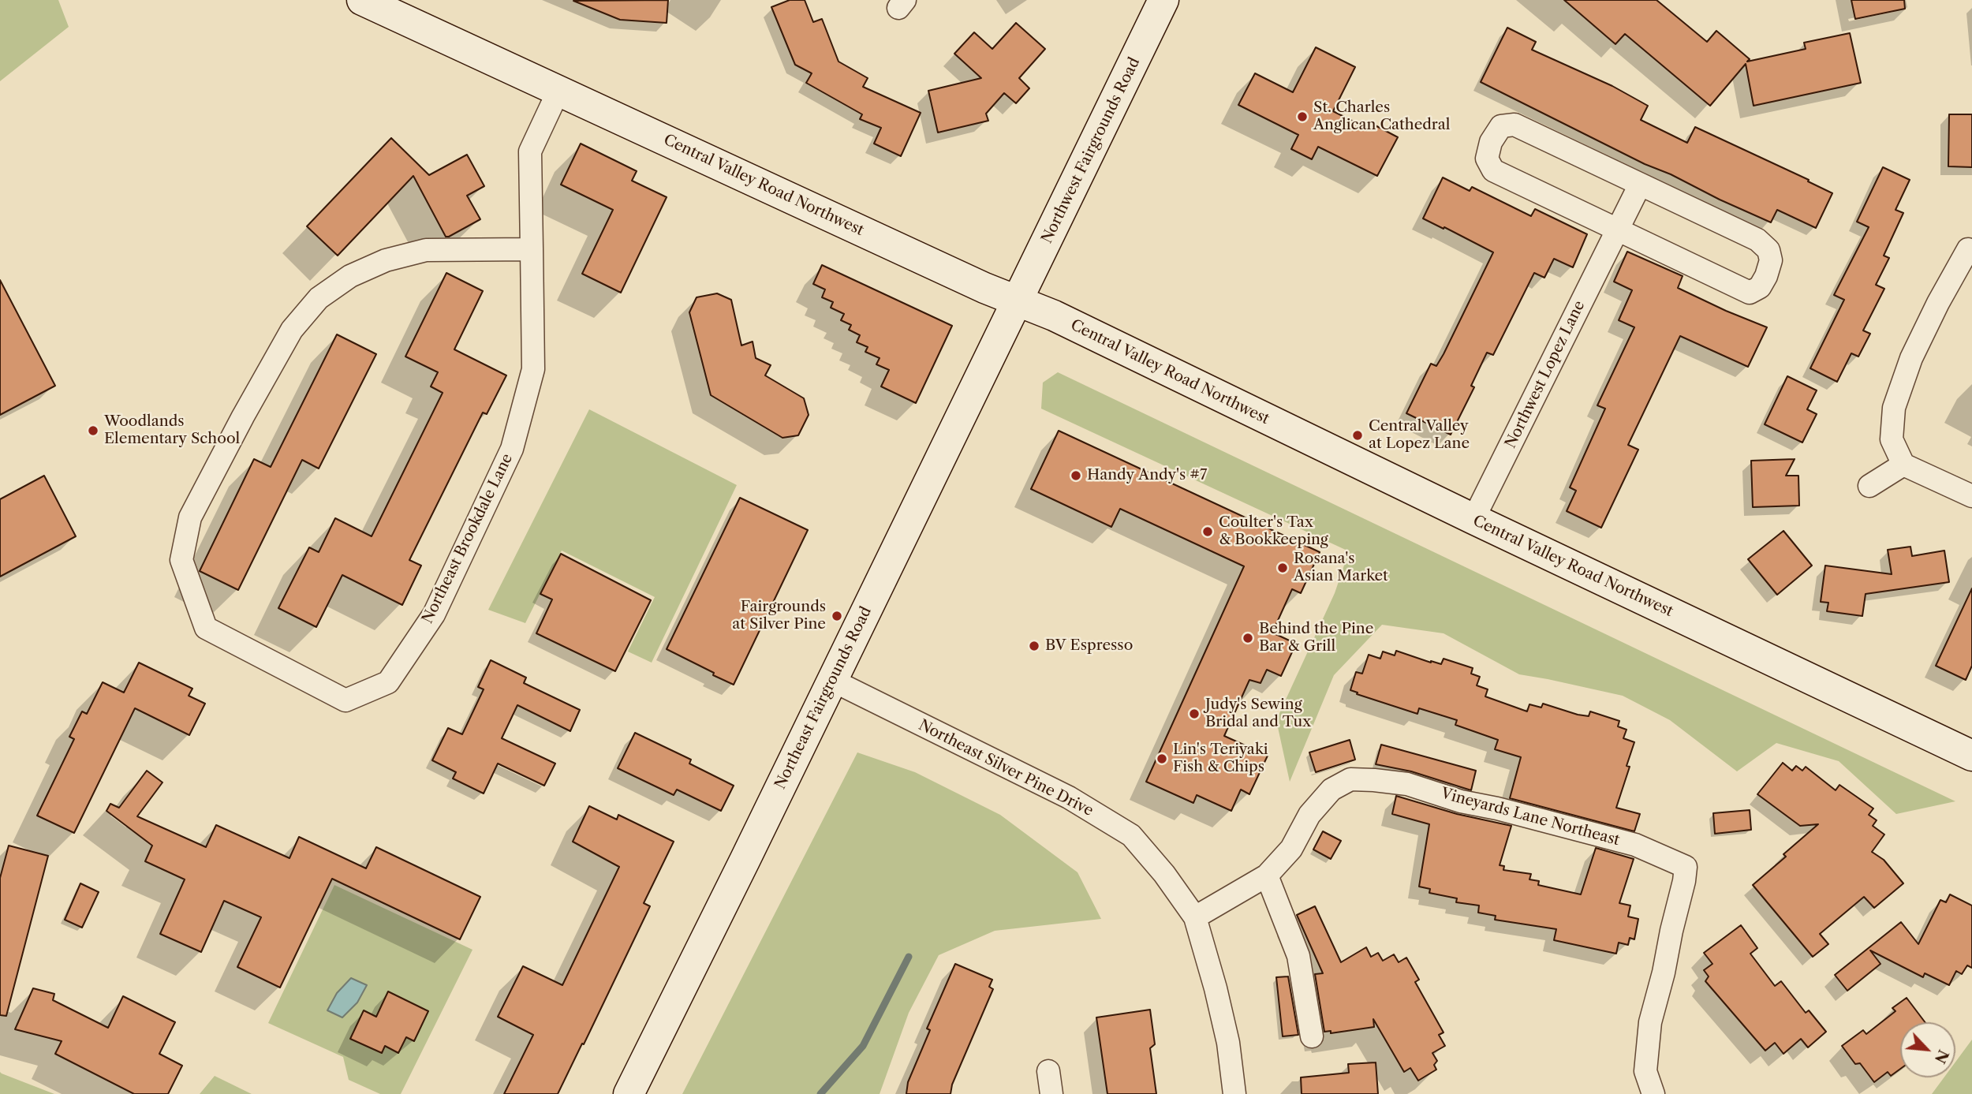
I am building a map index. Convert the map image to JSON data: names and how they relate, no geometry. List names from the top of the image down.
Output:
{
  "streets": {
    "main road": ["Northwest Fairgrounds Road", "Central Valley Road Northwest", "Northeast Fairgrounds Road"],
    "street": [
      "Northwest Lopez Lane",
      "Northeast Brookdale Lane",
      "Northeast Silver Pine Drive",
      "Vineyards Lane Northeast"
    ]
  },
  "crossings": [
    ["Northwest Fairgrounds Road", "Central Valley Road Northwest"],
    ["Northwest Fairgrounds Road", "Northeast Fairgrounds Road"],
    ["Central Valley Road Northwest", "Northwest Lopez Lane"],
    ["Central Valley Road Northwest", "Northeast Brookdale Lane"],
    ["Central Valley Road Northwest", "Northeast Fairgrounds Road"],
    ["Northeast Fairgrounds Road", "Northeast Silver Pine Drive"],
    ["Northeast Silver Pine Drive", "Vineyards Lane Northeast"]
  ],
  "places": [
    "St. Charles Anglican Cathedral",
    "Woodlands Elementary School",
    "Central Valley at Lopez Lane",
    "Handy Andy's #7",
    "Coulter's Tax & Bookkeeping",
    "Rosana's Asian Market",
    "Fairgrounds at Silver Pine",
    "Behind the Pine Bar & Grill",
    "BV Espresso",
    "Judy's Sewing Bridal and Tux",
    "Lin's Teriyaki Fish & Chips"
  ],
  "north": "bottom right"
}
